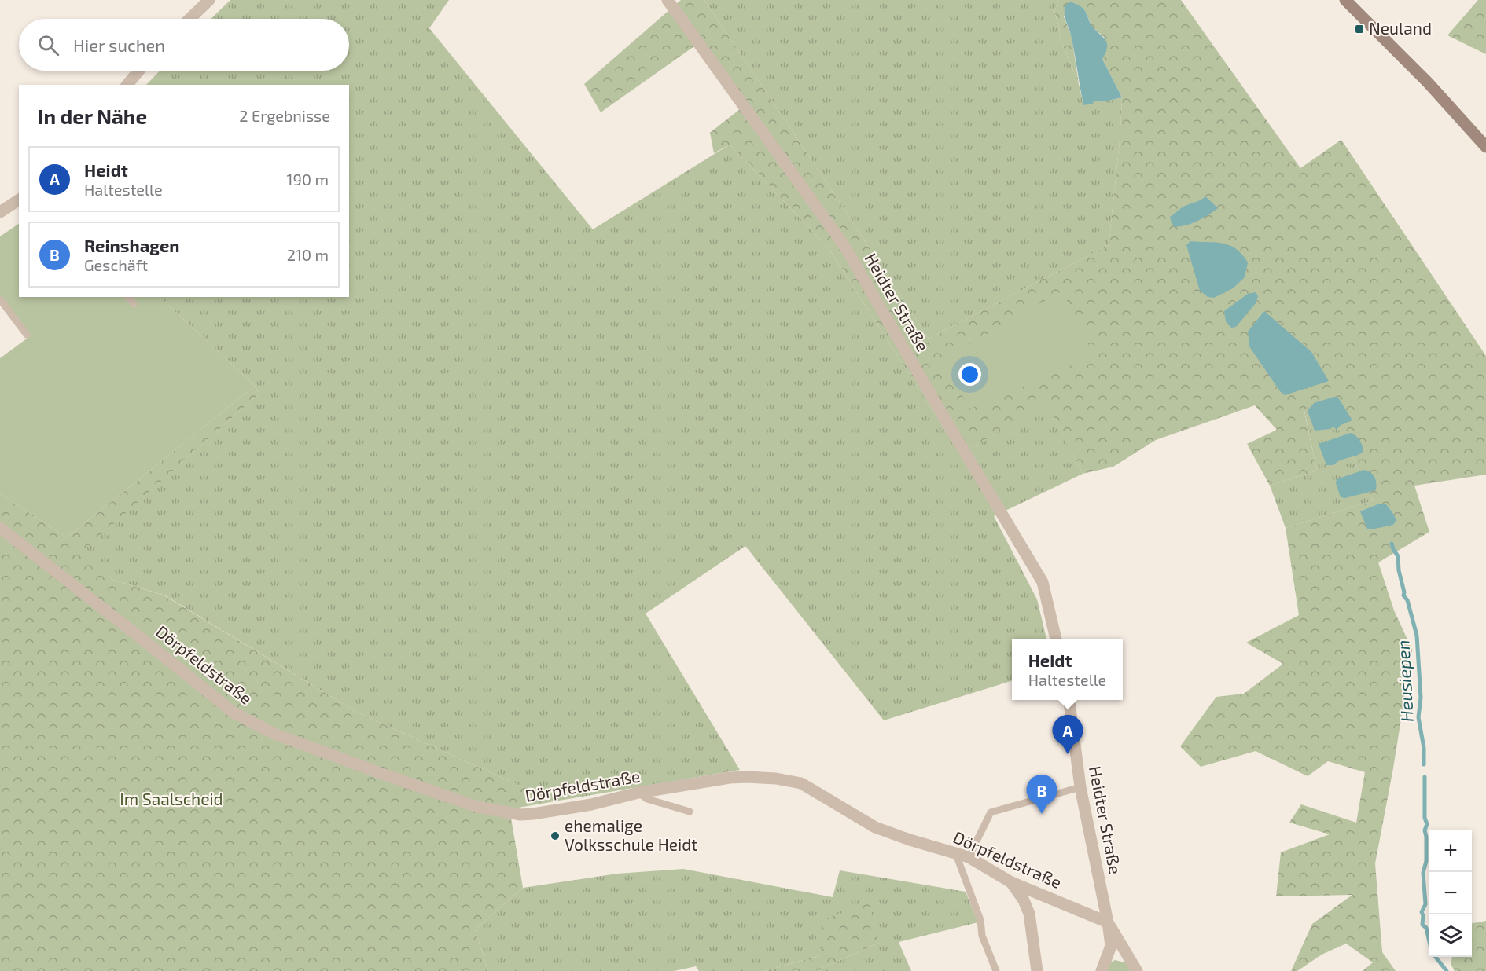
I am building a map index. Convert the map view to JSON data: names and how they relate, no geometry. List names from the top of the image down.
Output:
{
  "streets": {
    "street": ["Heidter Straße", "Dörpfeldstraße"]
  },
  "crossings": [
    ["Heidter Straße", "Dörpfeldstraße"]
  ],
  "water": ["Heusiepen"],
  "parks": ["Im Saalscheid"],
  "places": {
    "transit": ["Neuland"],
    "other": ["ehemalige Volksschule Heidt"]
  },
  "page": {
    "search": "Hier suchen",
    "heading": ["In der Nähe", "2 Ergebnisse"],
    "list": [
      {
        "mark": "A",
        "name": "Heidt",
        "note": "Haltestelle",
        "value": "190 m"
      },
      {
        "mark": "B",
        "name": "Reinshagen",
        "note": "Geschäft",
        "value": "210 m"
      }
    ],
    "popup": ["Heidt", "Haltestelle"],
    "pins": ["A", "B"],
    "map_buttons": ["+", "−"]
  }
}
